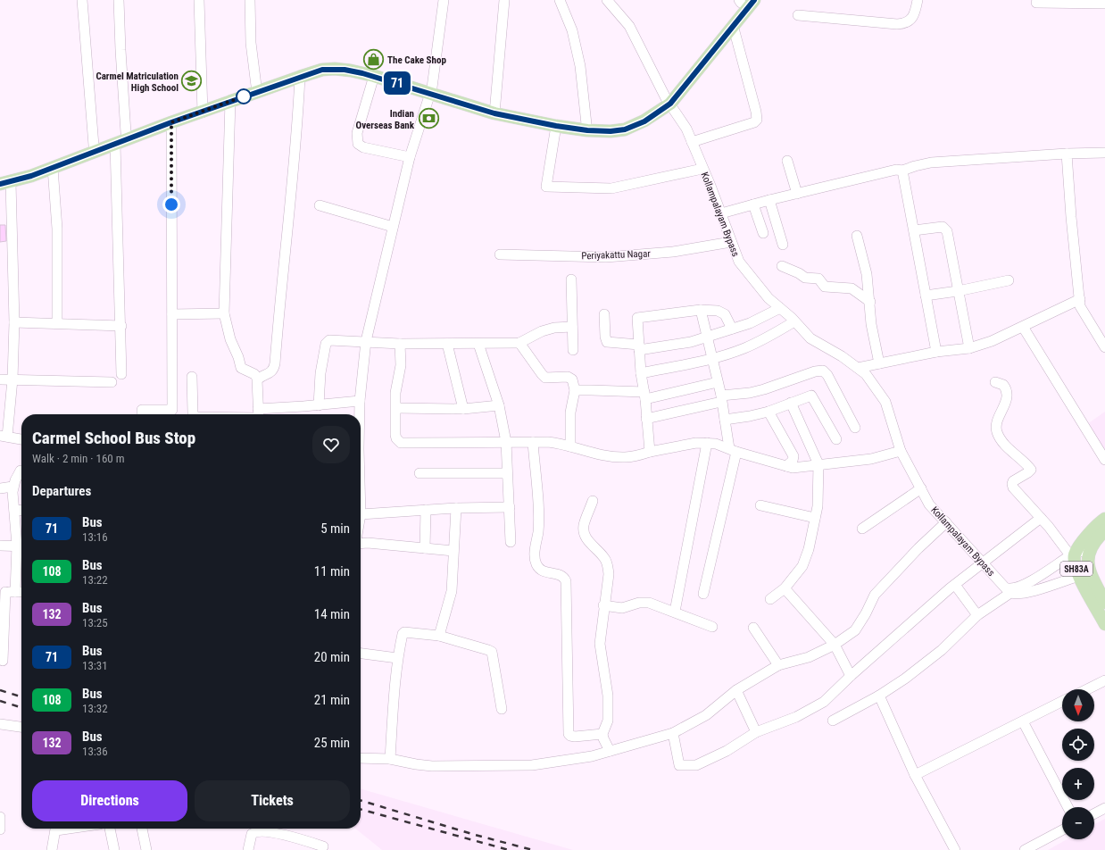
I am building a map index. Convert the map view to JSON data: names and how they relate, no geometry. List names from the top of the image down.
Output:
{
  "streets": {
    "main road": ["SH83A"],
    "street": ["Kollampalayam Bypass", "Periyakattu Nagar"]
  },
  "crossings": [
    ["Kollampalayam Bypass", "Periyakattu Nagar"]
  ],
  "places": {
    "shop": ["The Cake Shop"],
    "school or university": ["Carmel Matriculation High School"],
    "bank": ["Indian Overseas Bank"]
  },
  "lines": ["bus line 71"],
  "north": "bottom",
  "page": {
    "on_map": "71",
    "heading": [
      ["Carmel School Bus Stop", "Walk · 2 min · 160 m"],
      "Departures"
    ],
    "list": [
      {
        "mark": "71",
        "name": "Bus",
        "note": "13:16",
        "value": "5 min"
      },
      {
        "mark": "108",
        "name": "Bus",
        "note": "13:22",
        "value": "11 min"
      },
      {
        "mark": "132",
        "name": "Bus",
        "note": "13:25",
        "value": "14 min"
      },
      {
        "mark": "71",
        "name": "Bus",
        "note": "13:31",
        "value": "20 min"
      },
      {
        "mark": "108",
        "name": "Bus",
        "note": "13:32",
        "value": "21 min"
      },
      {
        "mark": "132",
        "name": "Bus",
        "note": "13:36",
        "value": "25 min"
      }
    ],
    "map_buttons": ["+", "−"],
    "buttons": ["Directions", "Tickets"]
  }
}
